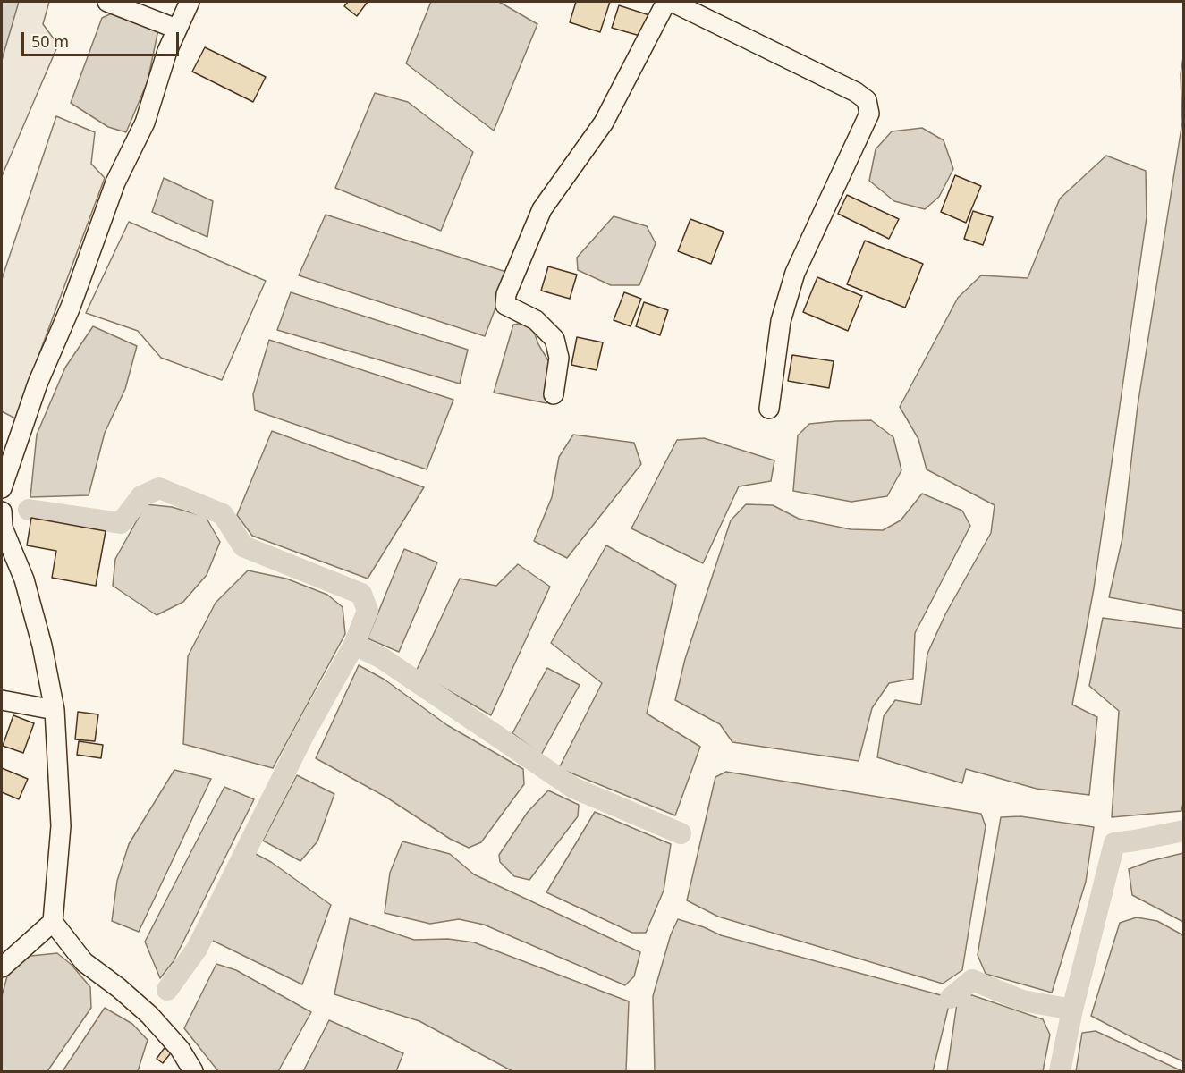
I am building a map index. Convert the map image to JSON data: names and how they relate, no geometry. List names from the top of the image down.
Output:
{
  "scale_bar": "50 m"
}
